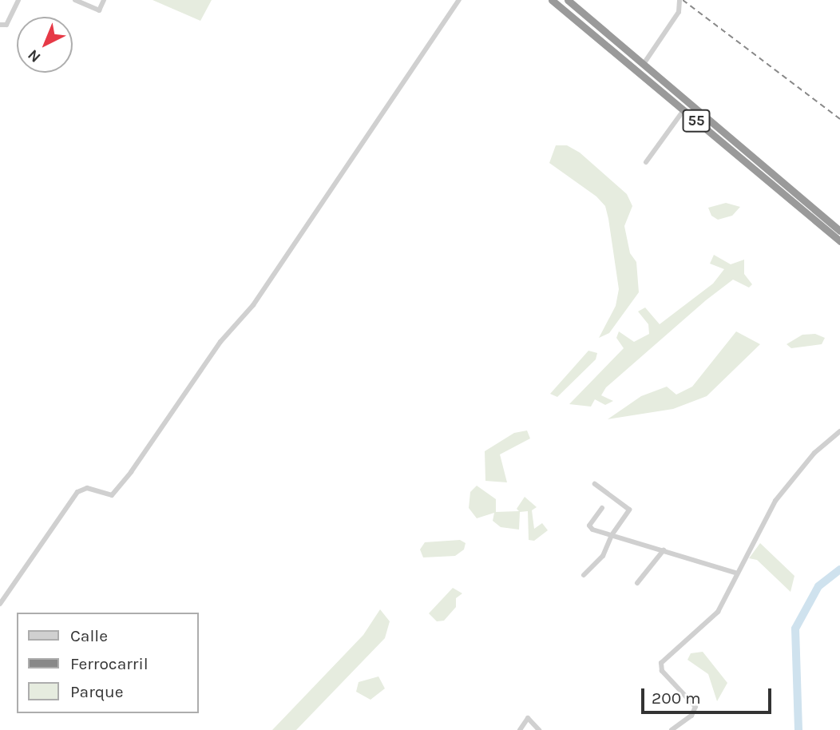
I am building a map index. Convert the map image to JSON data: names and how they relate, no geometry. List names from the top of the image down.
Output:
{
  "streets": {
    "highway": ["55"]
  },
  "legend": ["Calle", "Ferrocarril", "Parque"],
  "scale_bar": "200 m",
  "north": "bottom left"
}
